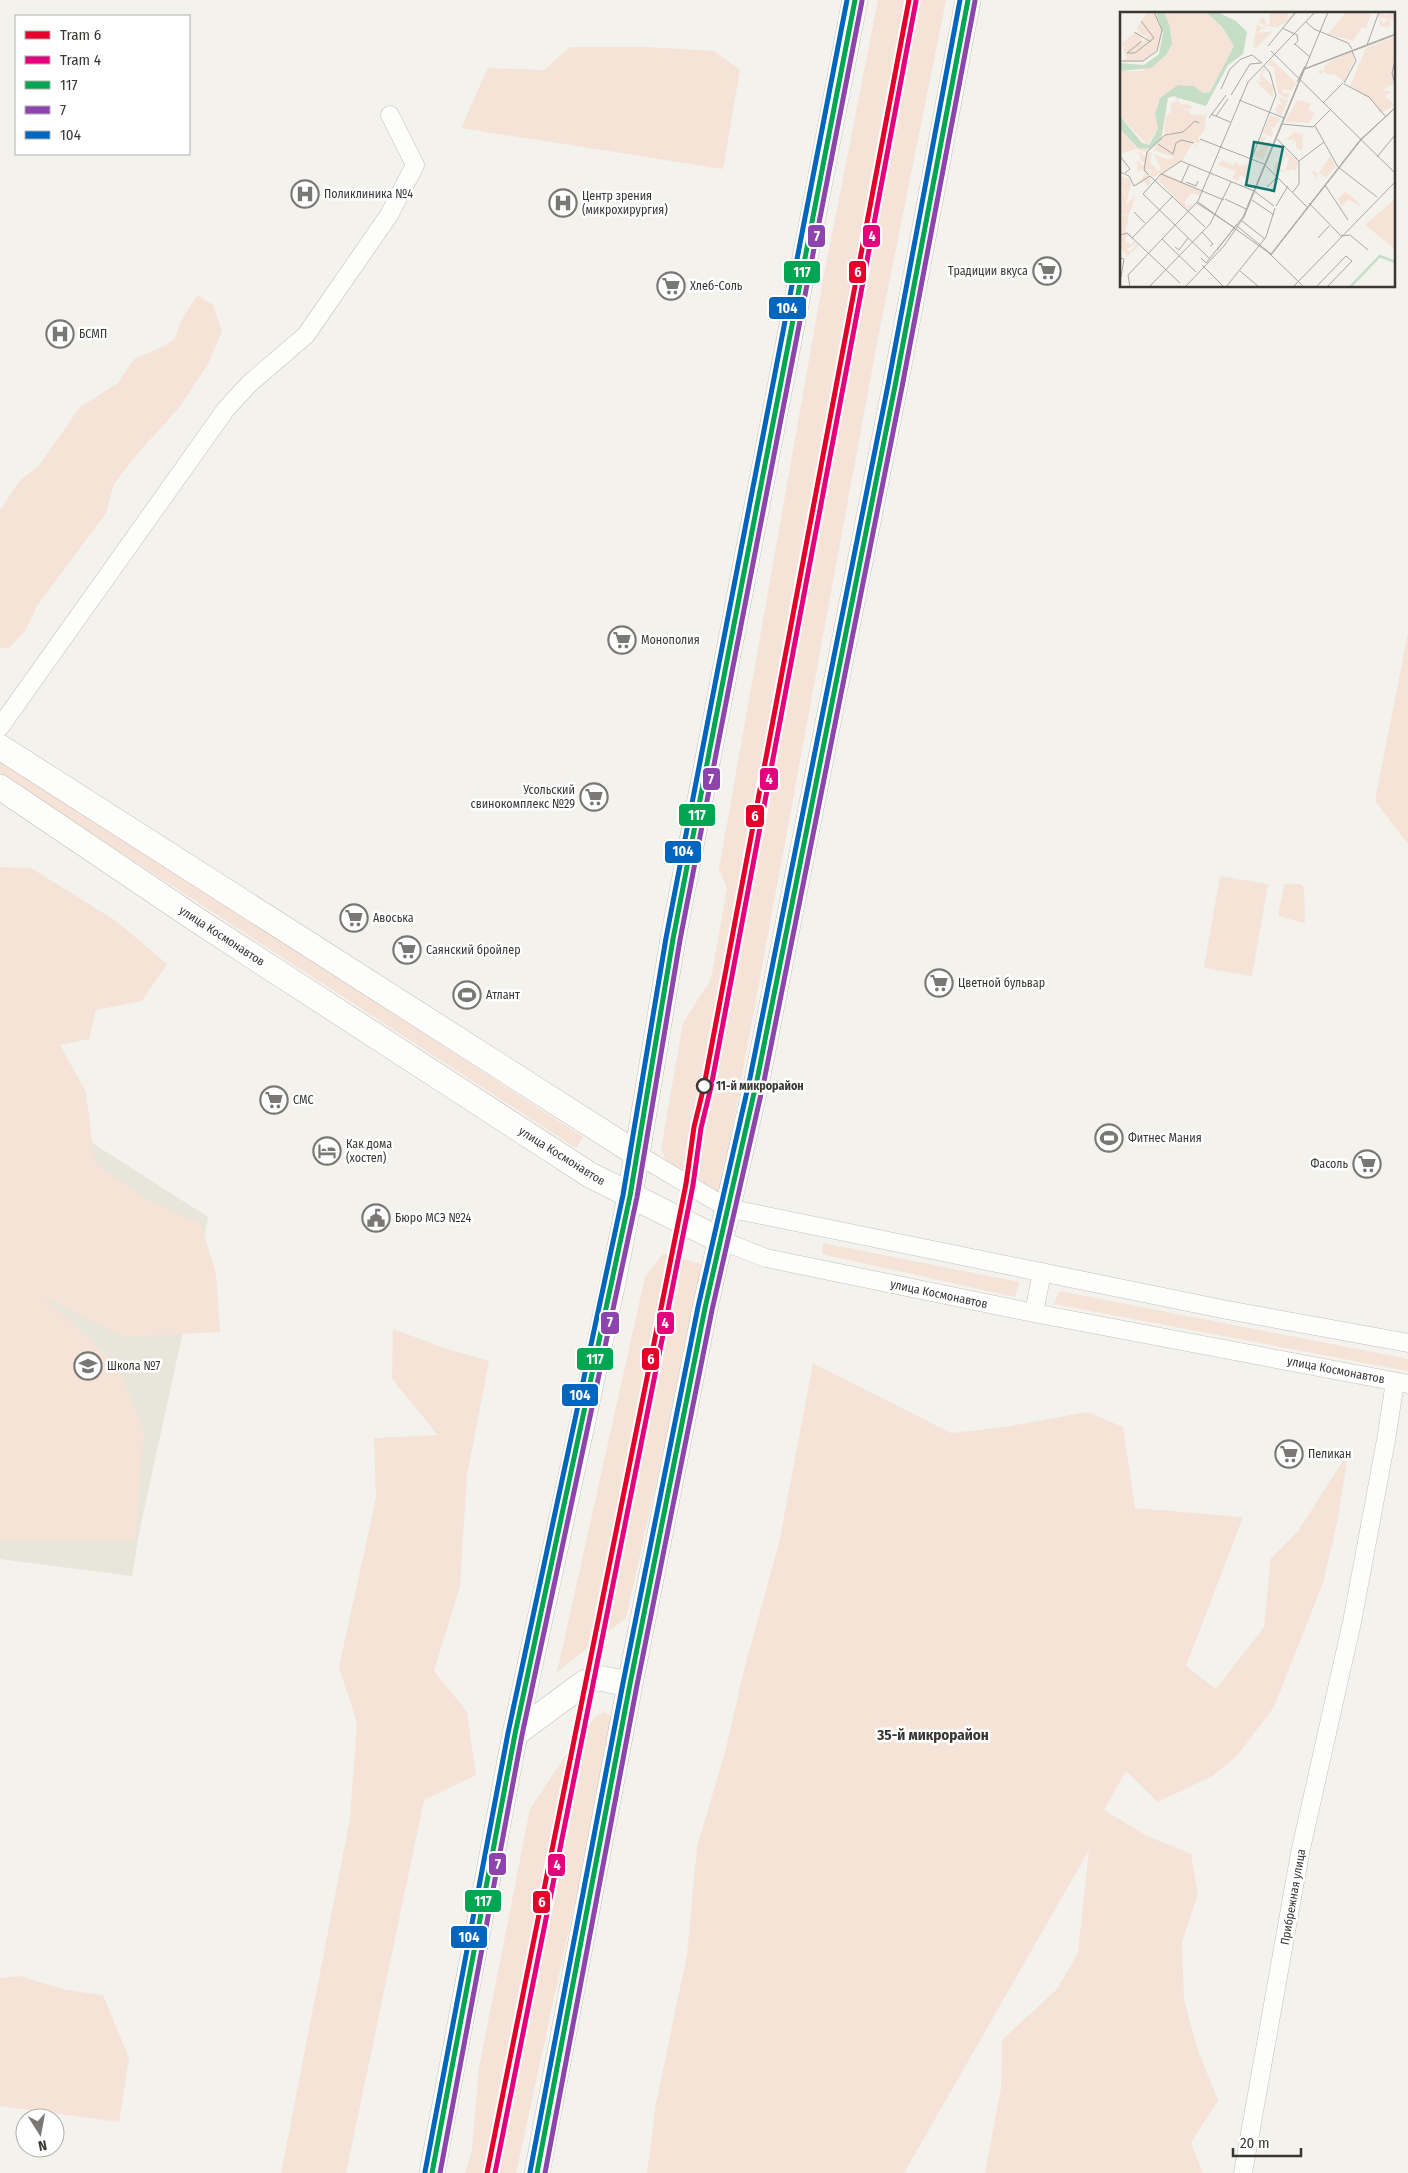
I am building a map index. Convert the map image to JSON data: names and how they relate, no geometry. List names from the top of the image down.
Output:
{
  "streets": {
    "main road": ["улица Космонавтов"],
    "street": ["Прибрежная улица"]
  },
  "crossings": [
    ["улица Космонавтов", "Прибрежная улица"]
  ],
  "districts": ["35-й микрорайон"],
  "places": {
    "hospital": ["Поликлиника №4", "Центр зрения (микрохирургия)", "БСМП"],
    "supermarket": [
      "Традиции вкуса",
      "Хлеб-Соль",
      "Монополия",
      "Усольский свинокомплекс №29",
      "Авоська",
      "Саянский бройлер",
      "Цветной бульвар",
      "СМС",
      "Фасоль",
      "Пеликан"
    ],
    "sports": ["Атлант", "Фитнес Мания"],
    "other": ["11-й микрорайон"],
    "hotel": ["Как дома (хостел)"],
    "public building": ["Бюро МСЭ №24"],
    "school or university": ["Школа №7"]
  },
  "lines": [
    "tram line 6",
    "transit line 117",
    "transit line 104",
    "tram line 4",
    "transit line 7"
  ],
  "legend": [
    "Tram 6",
    "Tram 4",
    "117",
    "7",
    "104"
  ],
  "scale_bar": "20 m",
  "north": "bottom"
}
